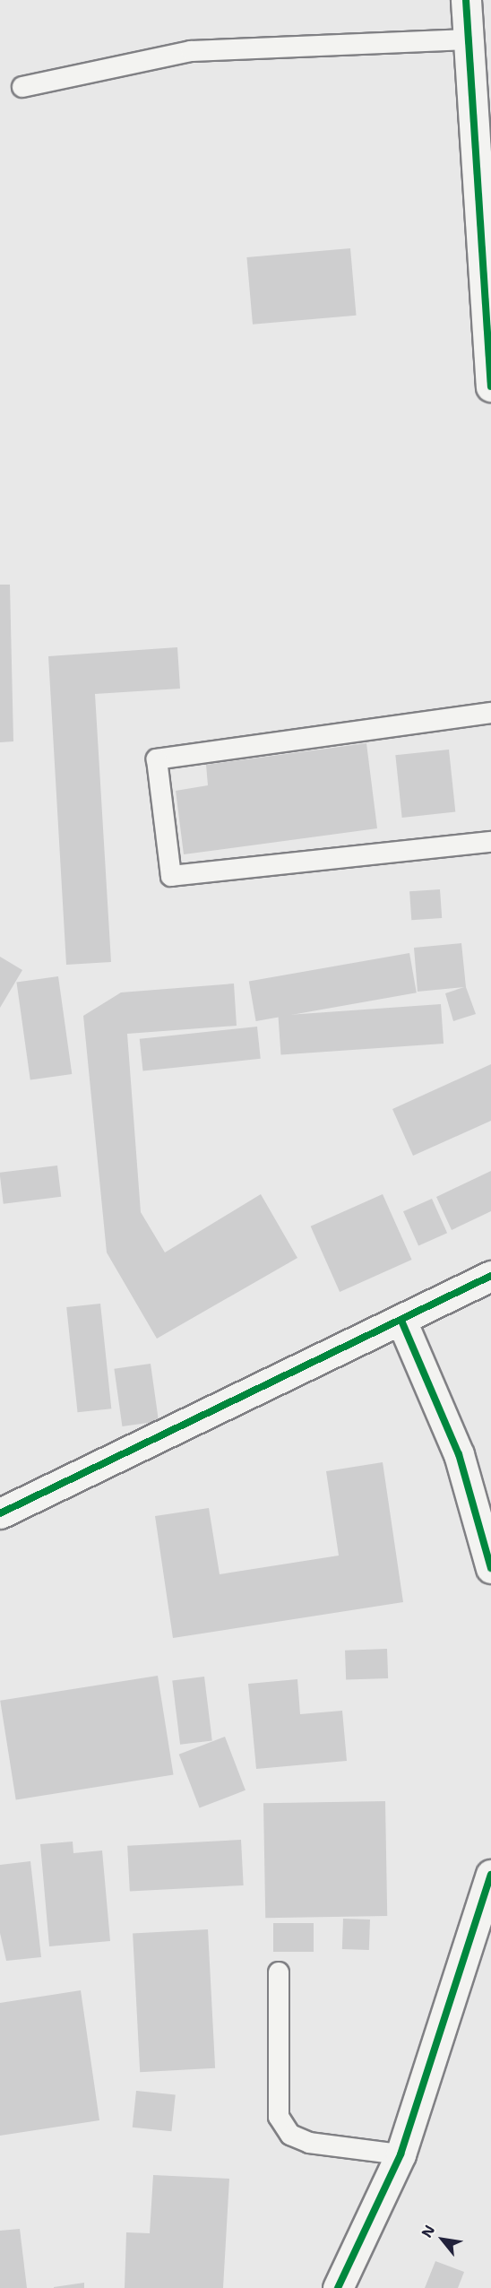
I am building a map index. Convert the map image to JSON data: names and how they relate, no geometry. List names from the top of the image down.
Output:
{
  "north": "top left"
}
